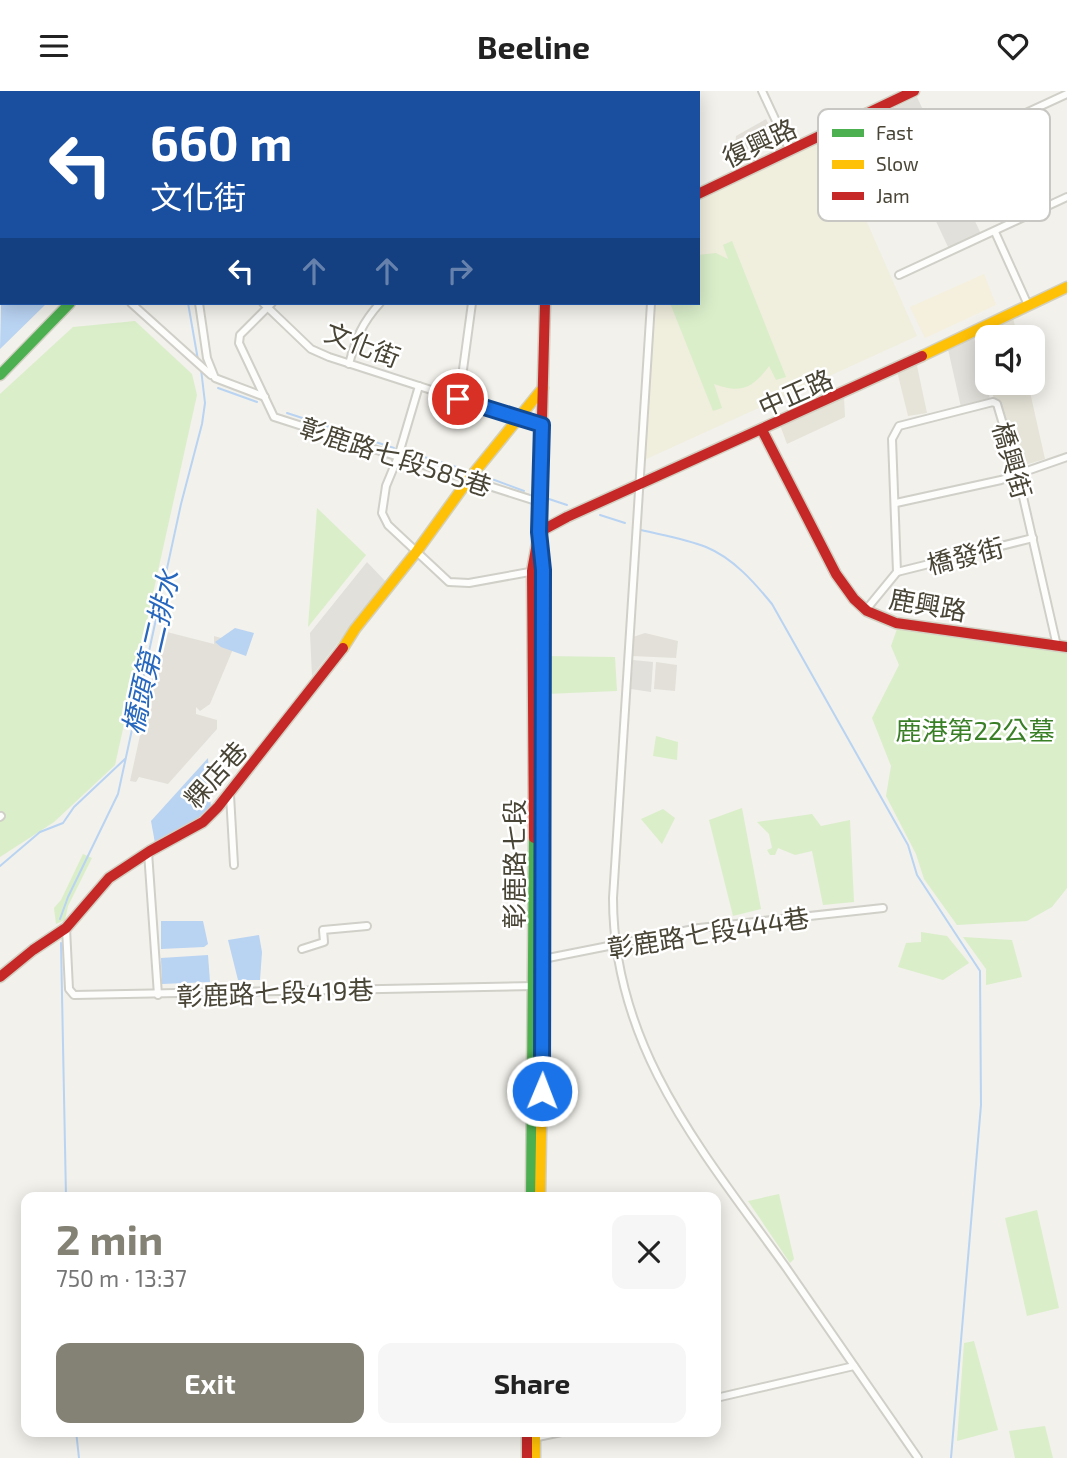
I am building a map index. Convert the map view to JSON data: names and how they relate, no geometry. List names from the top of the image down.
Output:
{
  "streets": {
    "street": [
      "復興路",
      "文化街",
      "中正路",
      "彰鹿路七段585巷",
      "橋興街",
      "橋發街",
      "鹿興路",
      "粿店巷",
      "彰鹿路七段",
      "彰鹿路七段444巷",
      "彰鹿路七段419巷"
    ]
  },
  "crossings": [
    ["文化街", "粿店巷"],
    ["文化街", "彰鹿路七段"],
    ["中正路", "鹿興路"],
    ["中正路", "彰鹿路七段"],
    ["彰鹿路七段585巷", "粿店巷"],
    ["彰鹿路七段585巷", "彰鹿路七段"],
    ["橋興街", "橋發街"],
    ["橋興街", "鹿興路"],
    ["粿店巷", "彰鹿路七段"],
    ["粿店巷", "彰鹿路七段419巷"],
    ["彰鹿路七段", "彰鹿路七段444巷"],
    ["彰鹿路七段", "彰鹿路七段419巷"]
  ],
  "water": ["橋頭第二排水"],
  "parks": ["鹿港第22公墓"],
  "legend": ["Fast", "Slow", "Jam"],
  "page": {
    "header": "Beeline",
    "turn": ["660 m", "文化街"],
    "heading": ["2 min", "750 m · 13:37"],
    "buttons": ["Exit", "Share"]
  }
}
